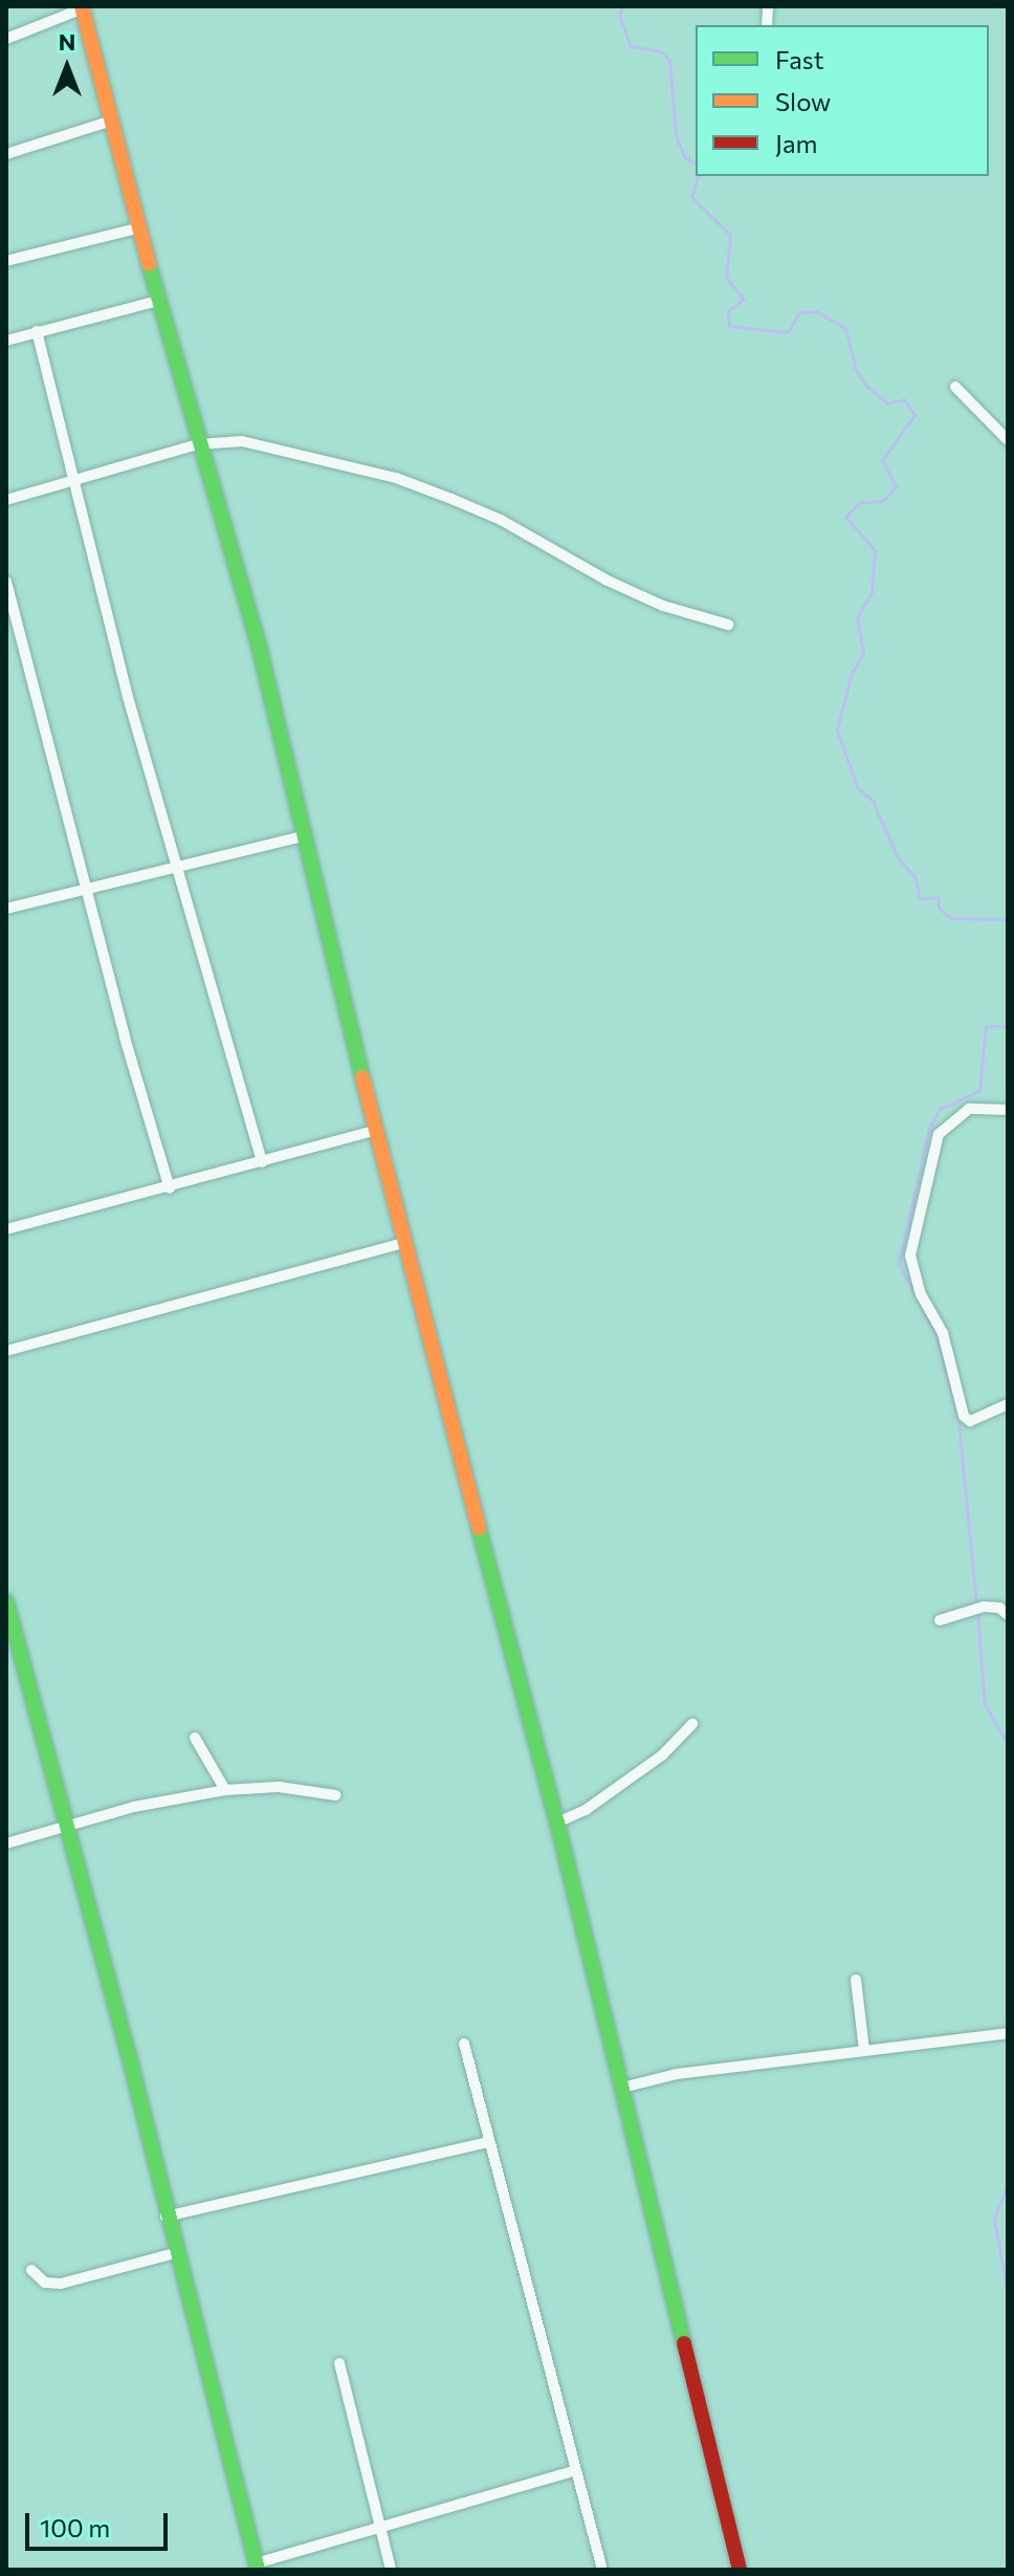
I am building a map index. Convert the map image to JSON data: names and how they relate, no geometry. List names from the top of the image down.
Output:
{
  "legend": ["Fast", "Slow", "Jam"],
  "scale_bar": "100 m",
  "north": "top"
}
